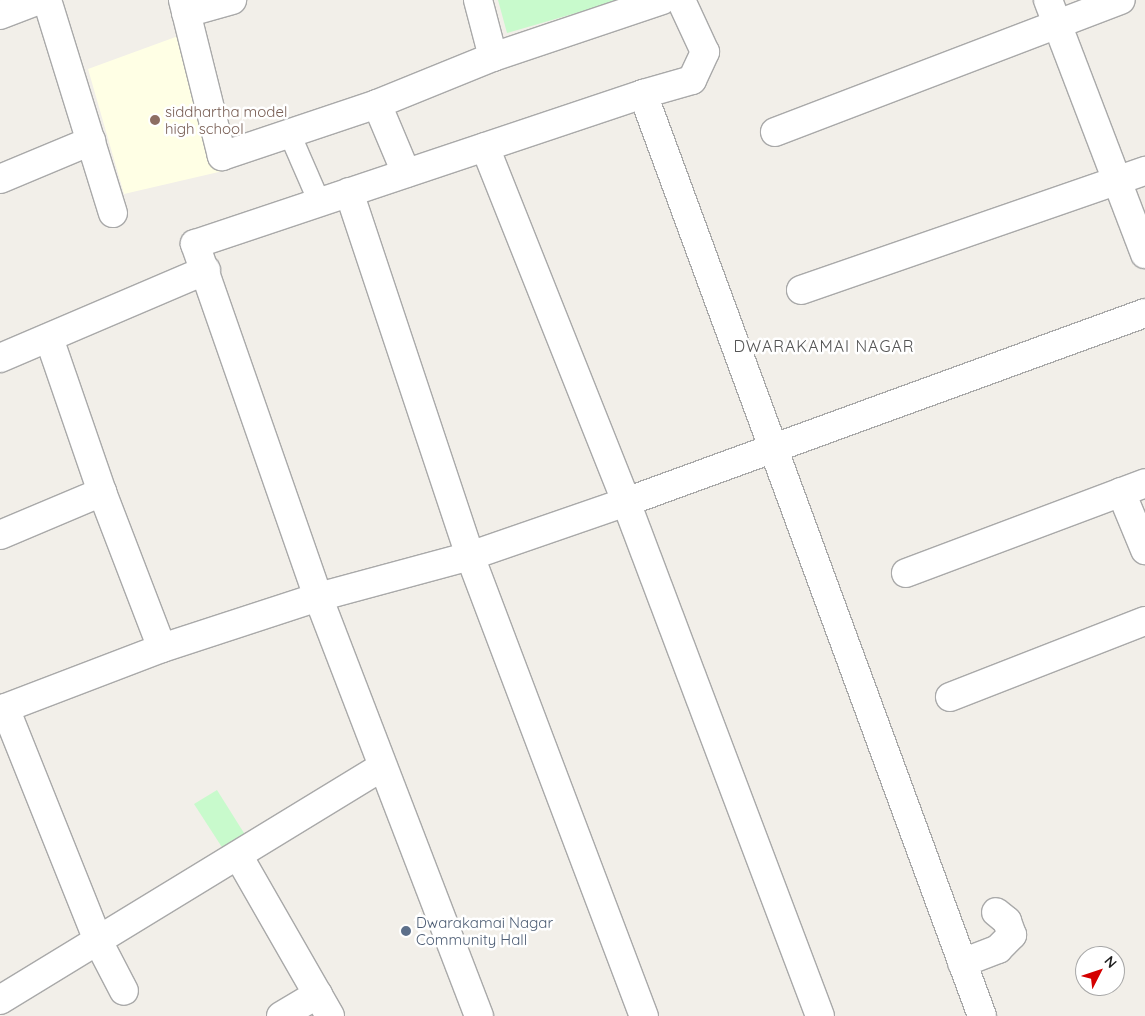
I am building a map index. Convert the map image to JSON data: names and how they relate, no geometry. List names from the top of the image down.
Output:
{
  "districts": ["DWARAKAMAI NAGAR"],
  "places": ["siddhartha model high school", "Dwarakamai Nagar Community Hall"],
  "north": "top right"
}
